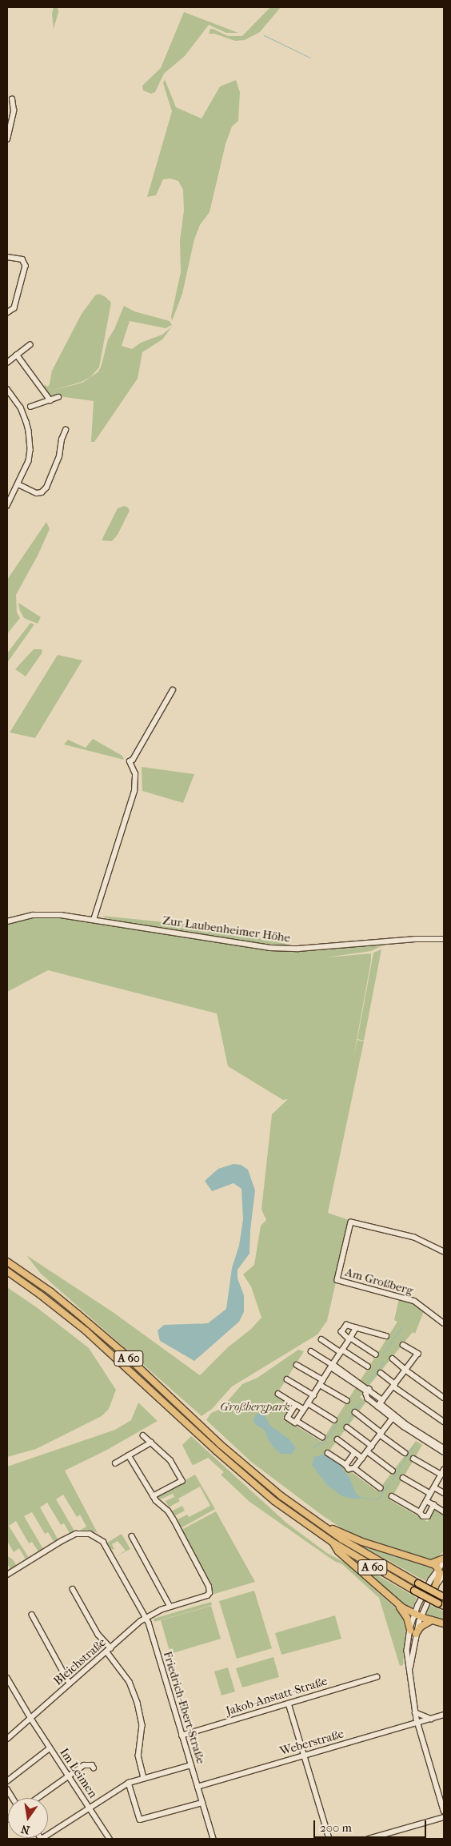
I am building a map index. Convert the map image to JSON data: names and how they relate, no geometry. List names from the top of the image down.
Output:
{
  "streets": {
    "highway": ["A 60"],
    "street": [
      "Zur Laubenheimer Höhe",
      "Am Großberg",
      "Bleichstraße",
      "Jakob-Anstatt-Straße",
      "Friedrich-Ebert-Straße",
      "Weberstraße",
      "Im Leimen"
    ]
  },
  "crossings": [
    ["Bleichstraße", "Friedrich-Ebert-Straße"],
    ["Bleichstraße", "Im Leimen"],
    ["Jakob-Anstatt-Straße", "Friedrich-Ebert-Straße"],
    ["Friedrich-Ebert-Straße", "Weberstraße"]
  ],
  "parks": ["Großbergpark"],
  "scale_bar": "200 m",
  "north": "bottom"
}
